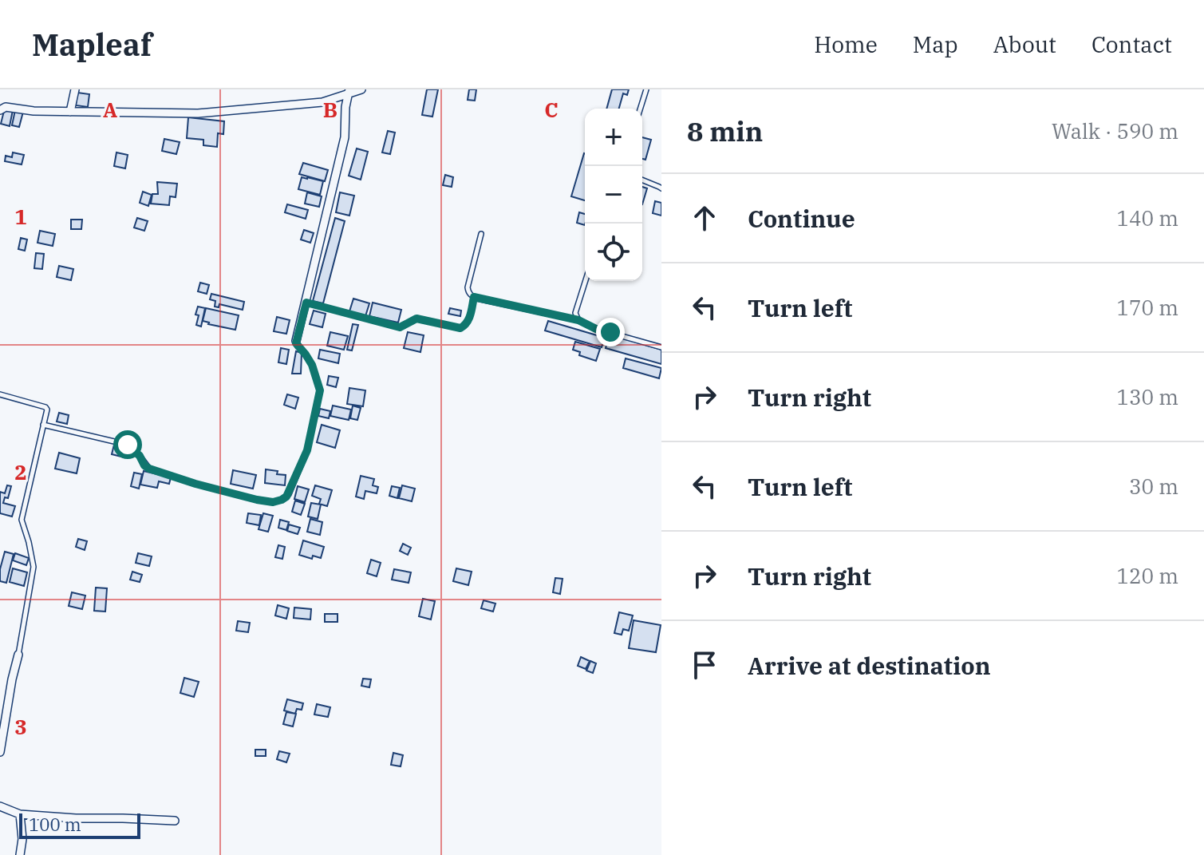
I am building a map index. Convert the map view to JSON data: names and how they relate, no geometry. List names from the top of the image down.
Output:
{
  "scale_bar": "100 m",
  "page": {
    "header": "Mapleaf",
    "nav": [
      "Home",
      "Map",
      "About",
      "Contact"
    ],
    "heading": ["8 min", "Walk · 590 m"],
    "map_buttons": ["+", "−"],
    "list": [
      ["Continue", "140 m"],
      ["Turn left", "170 m"],
      ["Turn right", "130 m"],
      ["Turn left", "30 m"],
      ["Turn right", "120 m"],
      "Arrive at destination"
    ],
    "scale": "100 m"
  },
  "grid": {
    "columns": ["A", "B", "C"],
    "rows": ["1", "2", "3"]
  }
}
